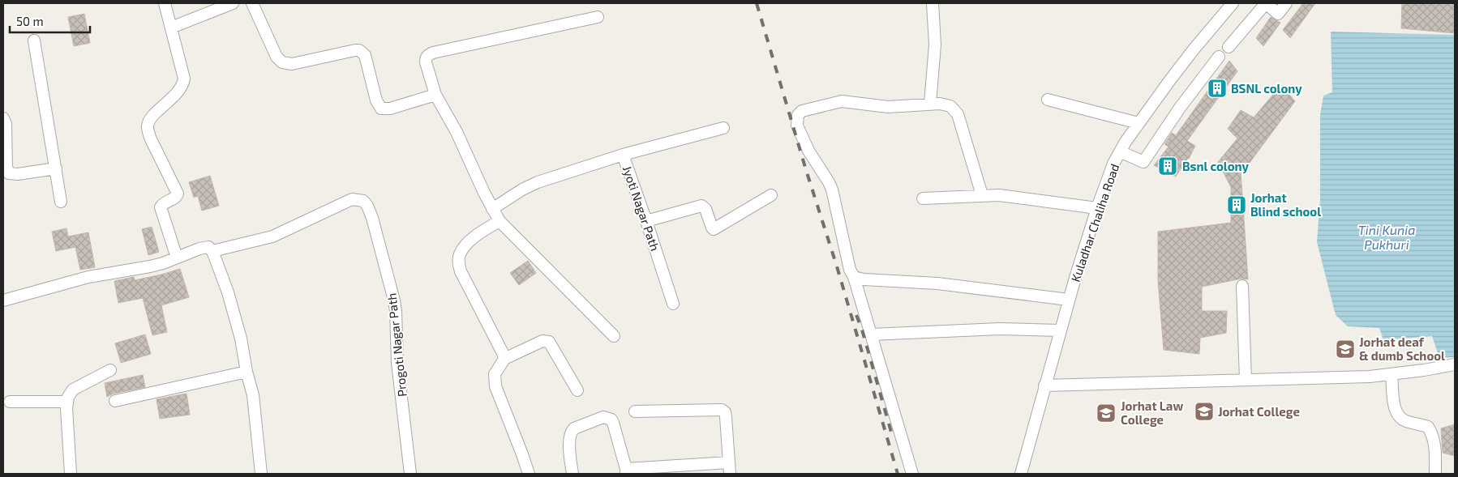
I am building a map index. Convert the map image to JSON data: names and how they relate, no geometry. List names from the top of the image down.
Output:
{
  "streets": {
    "street": ["Jyoti Nagar Path", "Kuladhar Chaliha Road", "Progoti Nagar Path"]
  },
  "water": ["Tini Kunia Pukhuri"],
  "places": {
    "building": ["BSNL colony", "Bsnl colony", "Jorhat Blind school"],
    "school or university": ["Jorhat deaf & dumb School", "Jorhat College", "Jorhat Law College"]
  },
  "scale_bar": "50 m"
}
